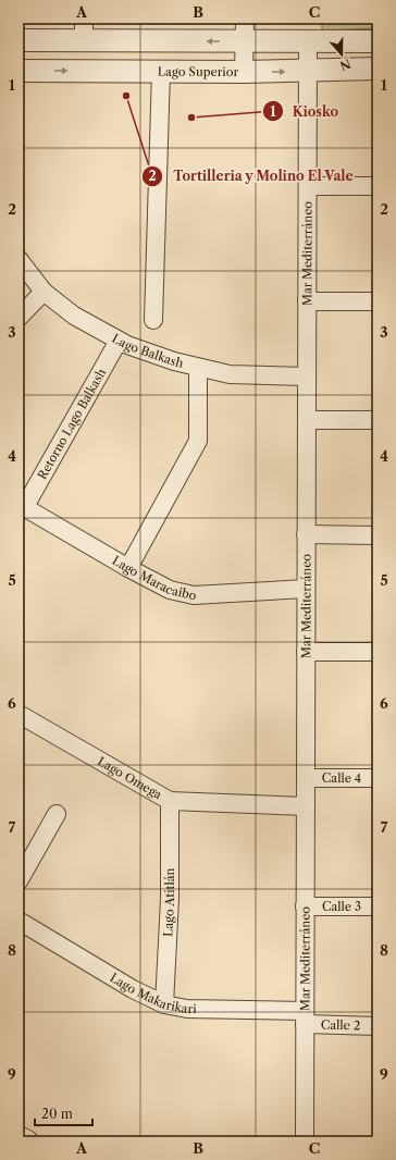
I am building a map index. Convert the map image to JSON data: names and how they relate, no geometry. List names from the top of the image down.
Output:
{
  "streets": {
    "street": [
      "Lago Superior",
      "Mar Mediterráneo",
      "Lago Balkash",
      "Retorno Lago Balkash",
      "Lago Maracaibo",
      "Lago Omega",
      "Calle 4",
      "Lago Atitlán",
      "Calle 3",
      "Lago Makarikari",
      "Calle 2"
    ]
  },
  "crossings": [
    ["Lago Superior", "Mar Mediterráneo"],
    ["Mar Mediterráneo", "Lago Balkash"],
    ["Mar Mediterráneo", "Lago Maracaibo"],
    ["Mar Mediterráneo", "Lago Omega"],
    ["Mar Mediterráneo", "Calle 4"],
    ["Mar Mediterráneo", "Calle 3"],
    ["Mar Mediterráneo", "Lago Makarikari"],
    ["Mar Mediterráneo", "Calle 2"],
    ["Lago Balkash", "Retorno Lago Balkash"],
    ["Retorno Lago Balkash", "Lago Maracaibo"],
    ["Lago Omega", "Lago Atitlán"],
    ["Lago Atitlán", "Lago Makarikari"],
    ["Lago Makarikari", "Calle 2"]
  ],
  "places": ["Tortilleria y Molino El Vale", "Kiosko"],
  "scale_bar": "20 m",
  "north": "bottom",
  "grid": {
    "columns": ["A", "B", "C"],
    "rows": [
      "1",
      "2",
      "3",
      "4",
      "5",
      "6",
      "7",
      "8",
      "9"
    ]
  }
}
